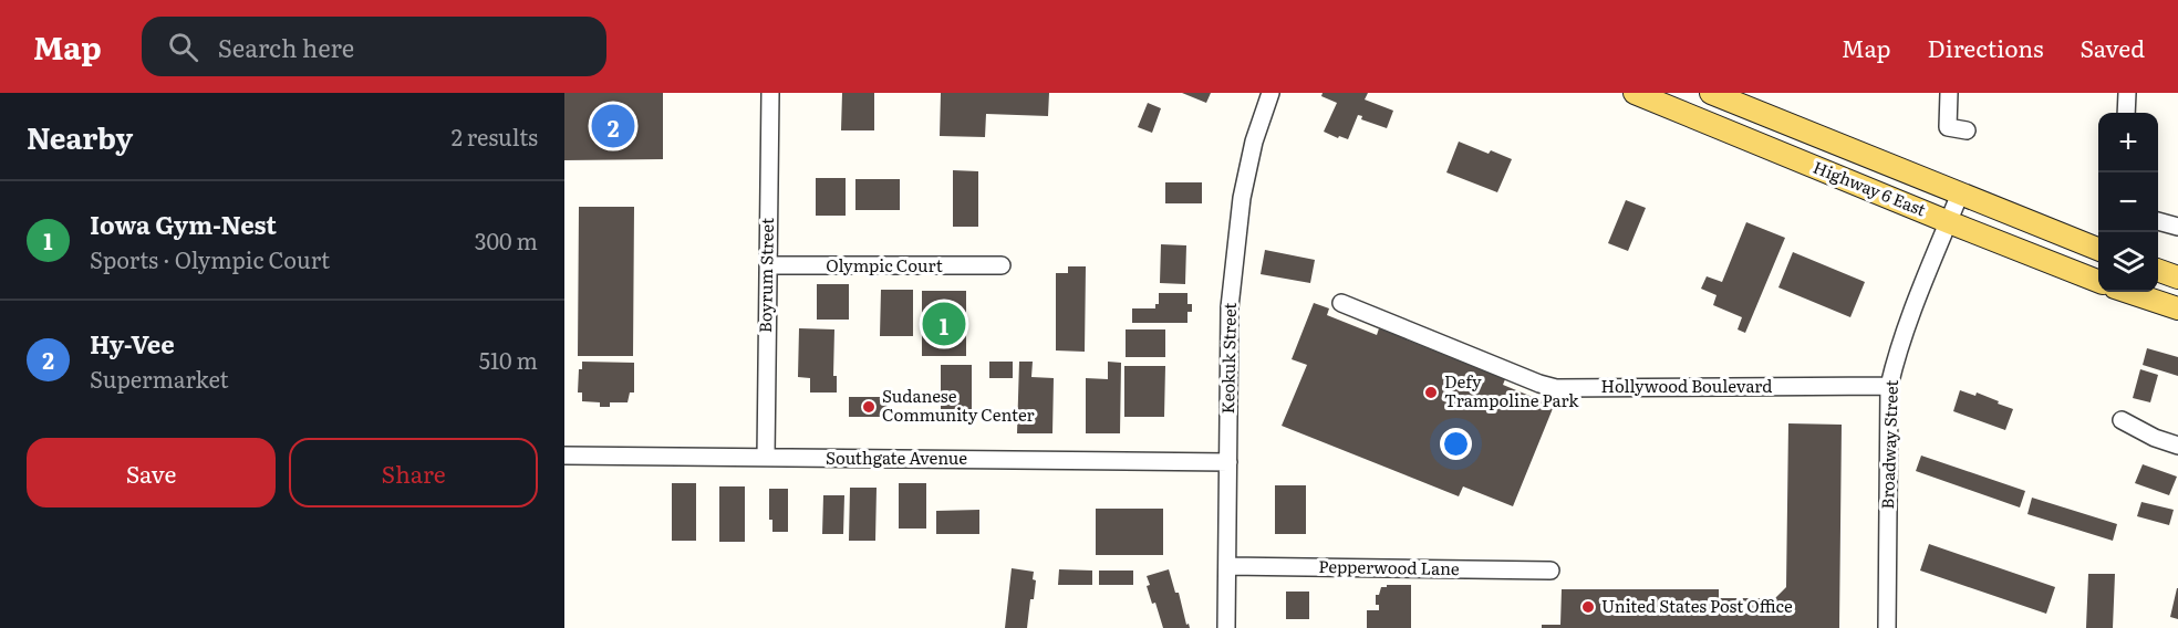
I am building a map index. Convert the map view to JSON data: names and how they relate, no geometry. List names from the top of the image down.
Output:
{
  "streets": {
    "main road": ["Highway 6 East"],
    "street": [
      "Olympic Court",
      "Boyrum Street",
      "Keokuk Street",
      "Hollywood Boulevard",
      "Broadway Street",
      "Southgate Avenue",
      "Pepperwood Lane"
    ]
  },
  "crossings": [
    ["Highway 6 East", "Broadway Street"],
    ["Olympic Court", "Boyrum Street"],
    ["Boyrum Street", "Southgate Avenue"],
    ["Keokuk Street", "Southgate Avenue"],
    ["Keokuk Street", "Pepperwood Lane"],
    ["Hollywood Boulevard", "Broadway Street"]
  ],
  "places": ["Defy Trampoline Park", "Sudanese Community Center", "United States Post Office"],
  "page": {
    "header": "Map",
    "search": "Search here",
    "nav": ["Map", "Directions", "Saved"],
    "heading": ["Nearby", "2 results"],
    "pins": ["2", "1"],
    "map_buttons": ["+", "−"],
    "list": [
      {
        "mark": "1",
        "name": "Iowa Gym-Nest",
        "note": "Sports · Olympic Court",
        "value": "300 m"
      },
      {
        "mark": "2",
        "name": "Hy-Vee",
        "note": "Supermarket",
        "value": "510 m"
      }
    ],
    "buttons": ["Save", "Share"]
  }
}
